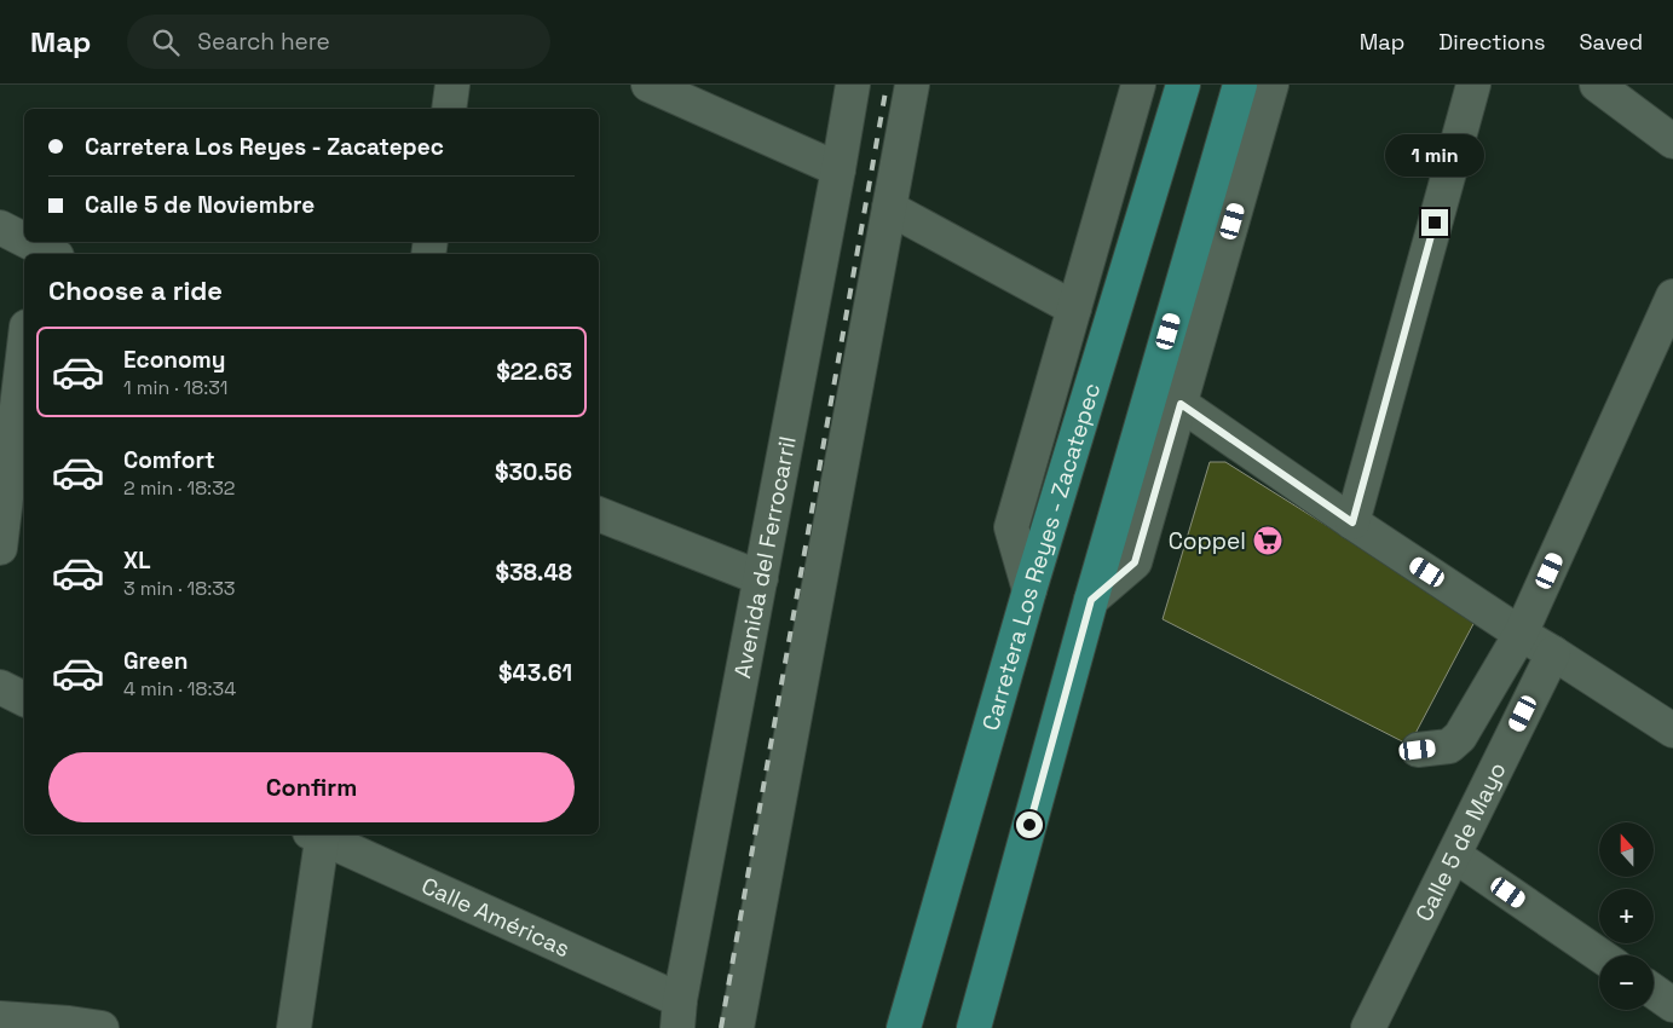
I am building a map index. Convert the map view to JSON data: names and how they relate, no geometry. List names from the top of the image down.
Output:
{
  "streets": {
    "main road": ["Carretera Los Reyes - Zacatepec"],
    "street": ["Avenida del Ferrocarril", "Calle 5 de Mayo", "Calle Américas"]
  },
  "crossings": [
    ["Avenida del Ferrocarril", "Calle Américas"]
  ],
  "places": {
    "supermarket": ["Coppel"]
  },
  "north": "top",
  "page": {
    "header": "Map",
    "search": "Search here",
    "nav": ["Map", "Directions", "Saved"],
    "banner": ["Carretera Los Reyes - Zacatepec", "Calle 5 de Noviembre"],
    "bubble": "1 min",
    "heading": "Choose a ride",
    "list": [
      {
        "name": "Economy",
        "note": "1 min · 18:31",
        "value": "$22.63"
      },
      {
        "name": "Comfort",
        "note": "2 min · 18:32",
        "value": "$30.56"
      },
      {
        "name": "XL",
        "note": "3 min · 18:33",
        "value": "$38.48"
      },
      {
        "name": "Green",
        "note": "4 min · 18:34",
        "value": "$43.61"
      }
    ],
    "buttons": "Confirm",
    "map_buttons": ["+", "−"]
  }
}
